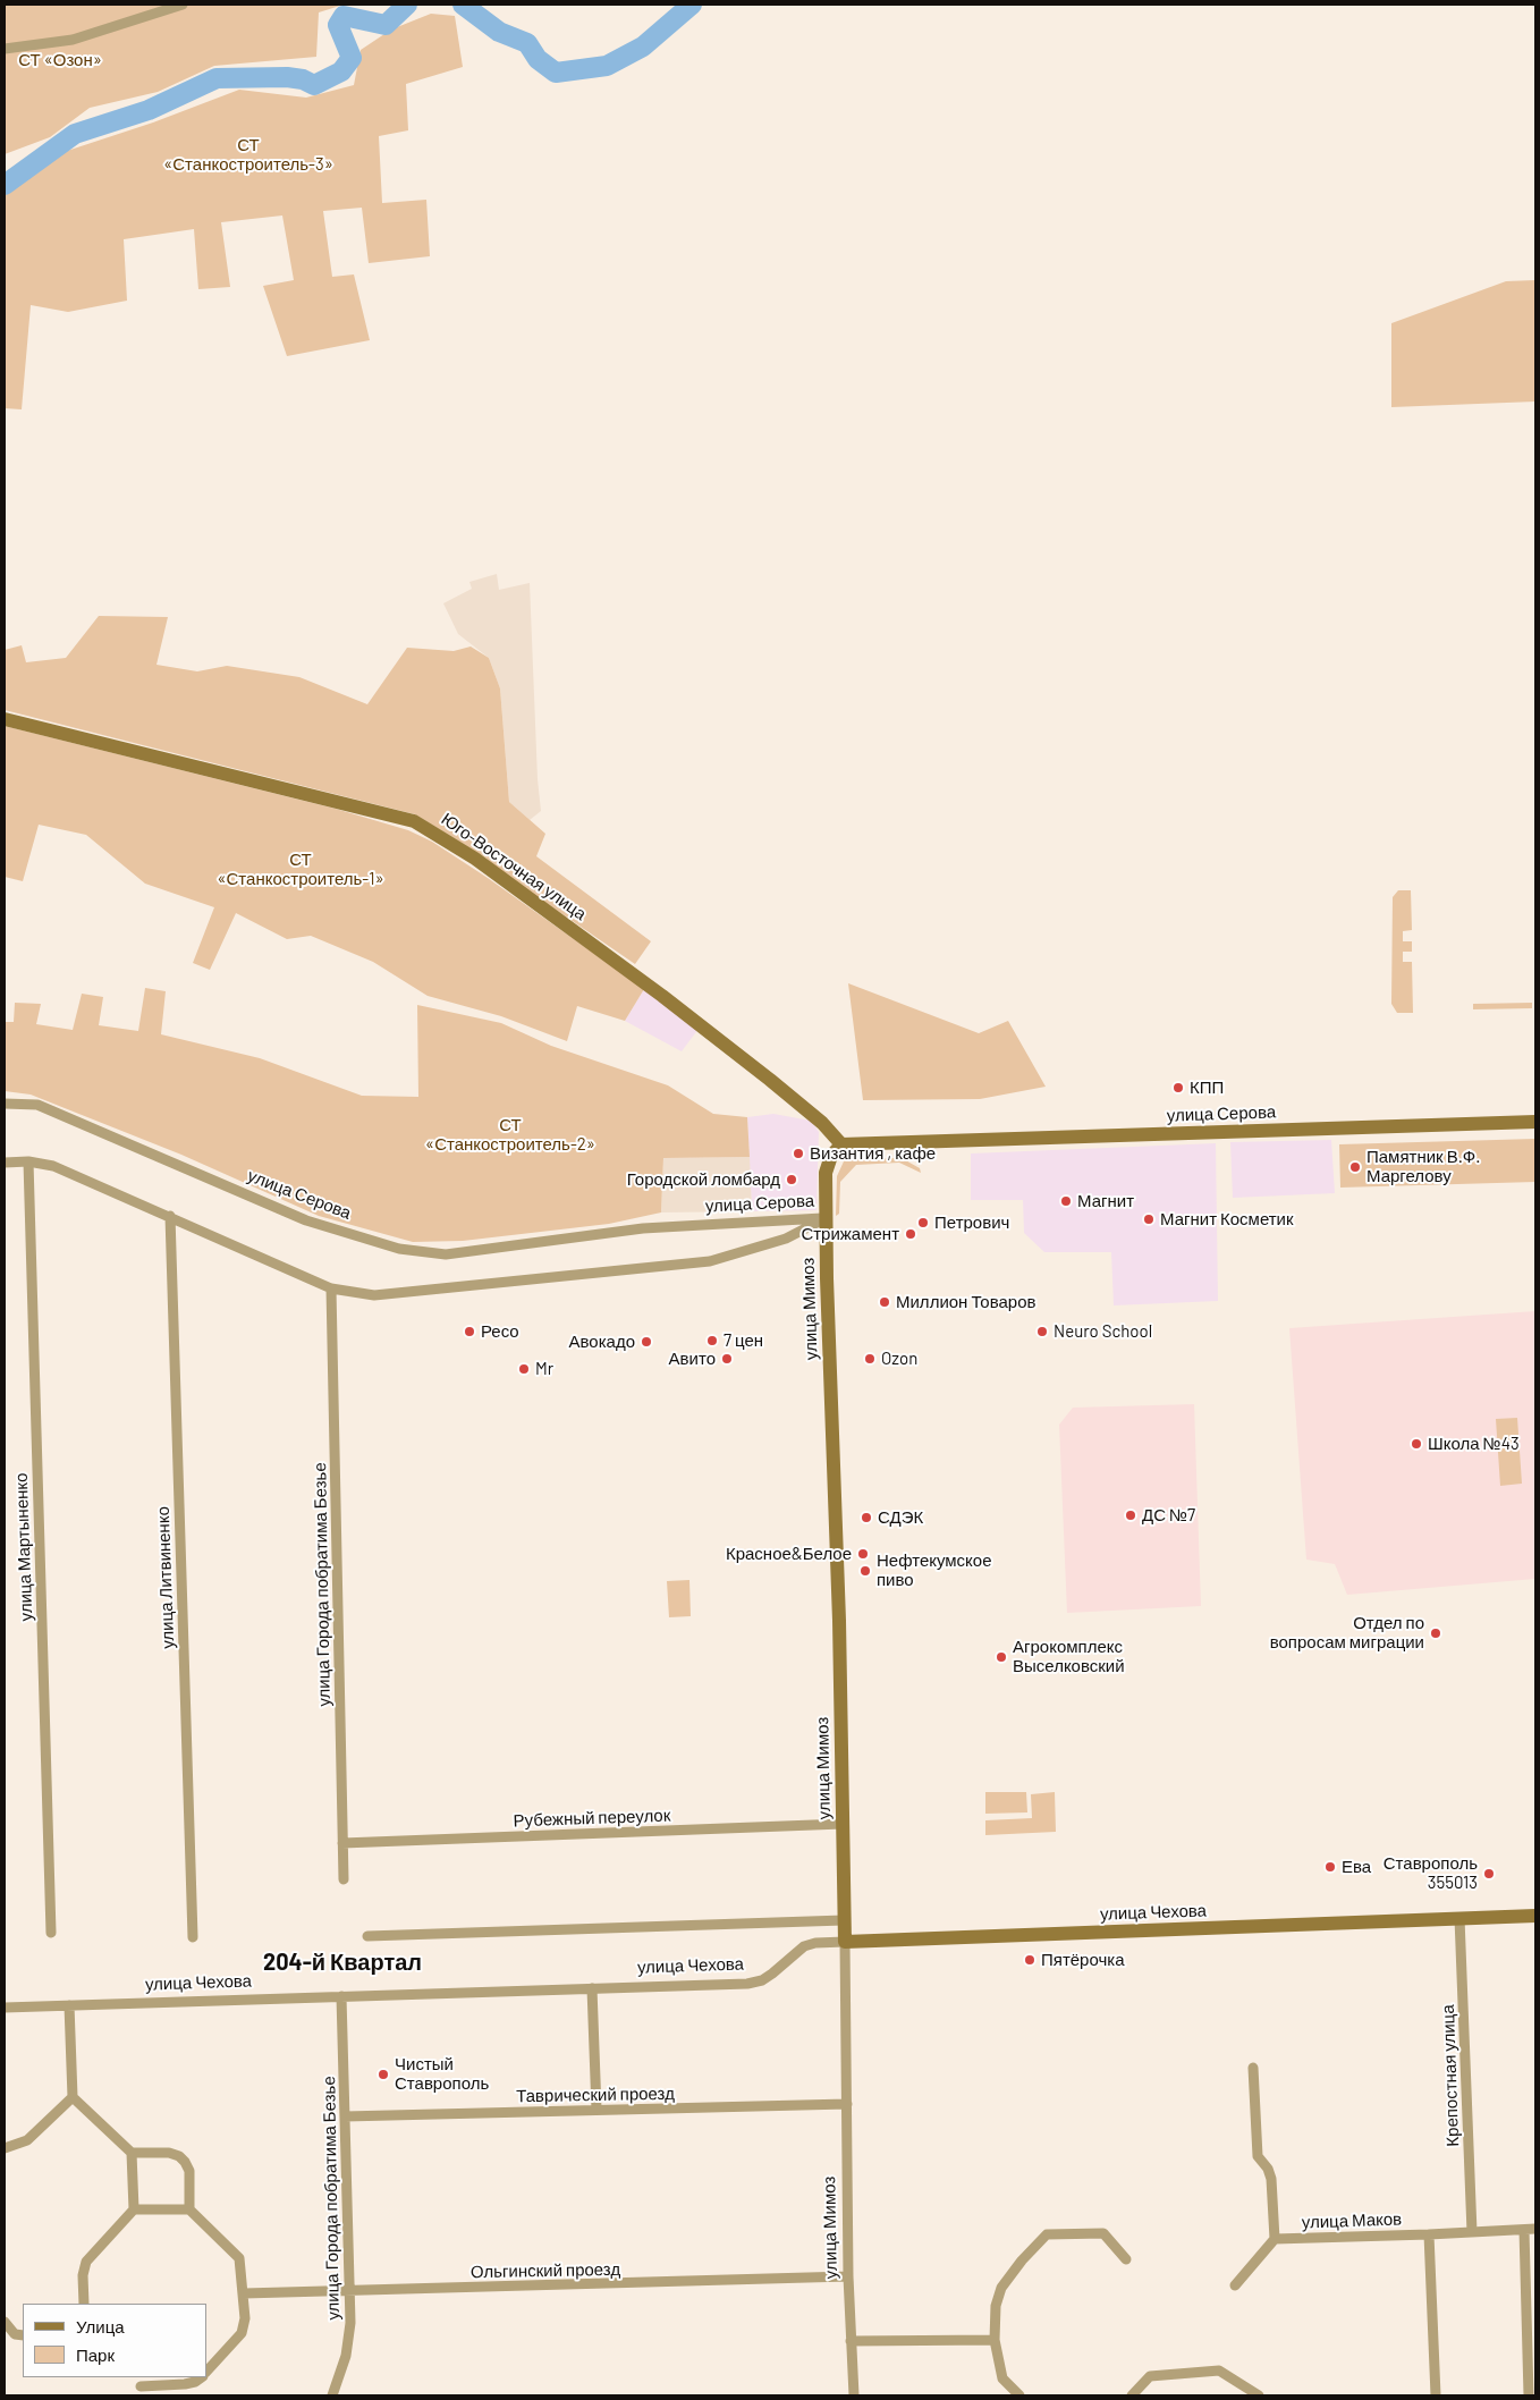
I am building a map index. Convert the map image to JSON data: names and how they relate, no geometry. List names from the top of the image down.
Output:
{
  "streets": {
    "street": [
      "Юго-Восточная улица",
      "улица Серова",
      "улица Мимоз",
      "улица Мартыненко",
      "улица Литвиненко",
      "улица Города побратима Безье",
      "Рубежный переулок",
      "улица Чехова",
      "Крепостная улица",
      "Таврический проезд",
      "улица Маков",
      "Ольгинский проезд"
    ]
  },
  "crossings": [
    ["Юго-Восточная улица", "улица Серова"],
    ["Юго-Восточная улица", "улица Мимоз"],
    ["улица Серова", "улица Мимоз"],
    ["улица Серова", "улица Мартыненко"],
    ["улица Серова", "улица Литвиненко"],
    ["улица Серова", "улица Города побратима Безье"],
    ["улица Мимоз", "Рубежный переулок"],
    ["улица Мимоз", "улица Чехова"],
    ["улица Мимоз", "Таврический проезд"],
    ["улица Мимоз", "Ольгинский проезд"],
    ["улица Города побратима Безье", "Рубежный переулок"],
    ["улица Города побратима Безье", "улица Чехова"],
    ["улица Города побратима Безье", "Таврический проезд"],
    ["улица Города побратима Безье", "Ольгинский проезд"],
    ["улица Чехова", "Крепостная улица"]
  ],
  "districts": ["204-й Квартал"],
  "parks": [
    "СТ «Озон»",
    "СТ «Станкостроитель-3»",
    "СТ «Станкостроитель-1»",
    "СТ «Станкостроитель-2»"
  ],
  "places": [
    "КПП",
    "Византия , кафе",
    "Памятник В.Ф. Маргелову",
    "Городской ломбард",
    "Магнит",
    "Магнит Косметик",
    "Петрович",
    "Стрижамент",
    "Миллион Товаров",
    "Ресо",
    "Neuro School",
    "7 цен",
    "Авокадо",
    "Авито",
    "Ozon",
    "Mr",
    "Школа №43",
    "ДС №7",
    "СДЭК",
    "Красное&Белое",
    "Нефтекумское пиво",
    "Отдел по вопросам миграции",
    "Агрокомплекс Выселковский",
    "Ева",
    "Ставрополь 355013",
    "Пятёрочка",
    "Чистый Ставрополь"
  ],
  "legend": ["Улица", "Парк"]
}
